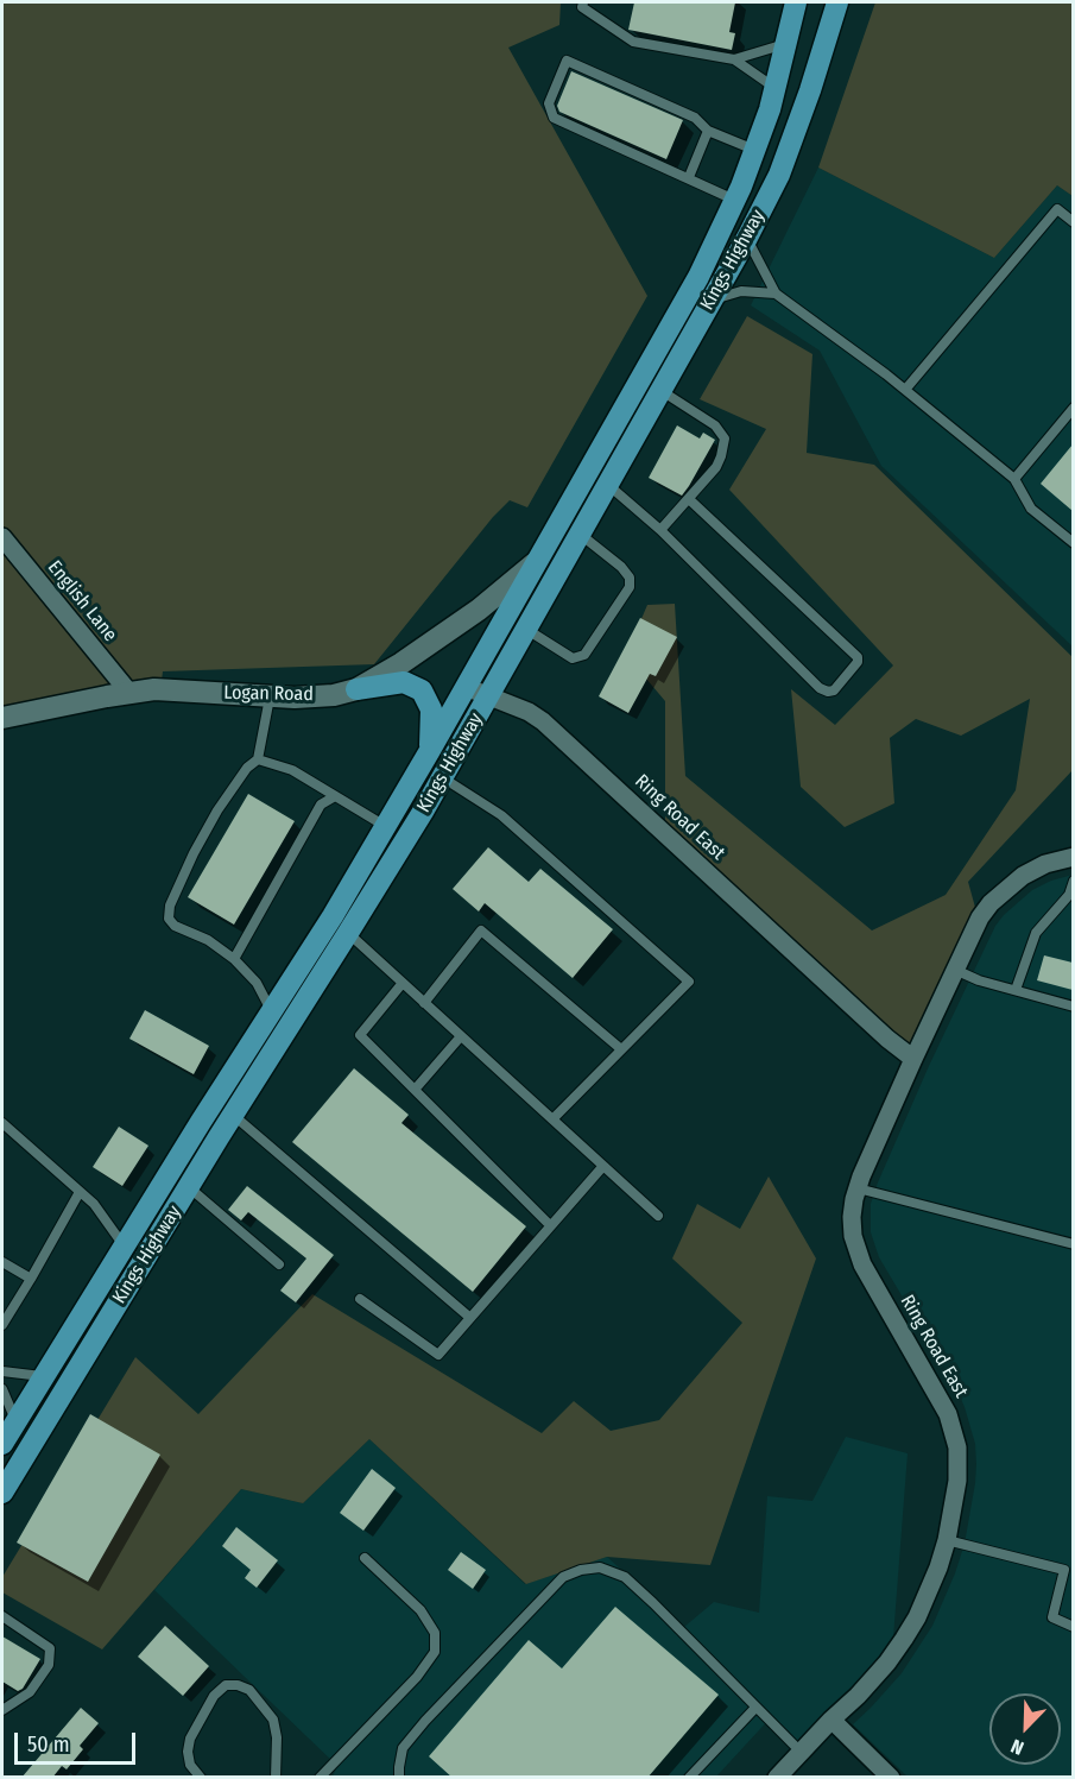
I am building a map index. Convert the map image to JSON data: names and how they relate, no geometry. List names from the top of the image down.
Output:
{
  "streets": {
    "main road": ["Kings Highway"],
    "street": ["English Lane", "Logan Road", "Ring Road East"]
  },
  "crossings": [
    ["Kings Highway", "Logan Road"],
    ["Kings Highway", "Ring Road East"],
    ["English Lane", "Logan Road"]
  ],
  "scale_bar": "50 m",
  "north": "bottom left"
}
